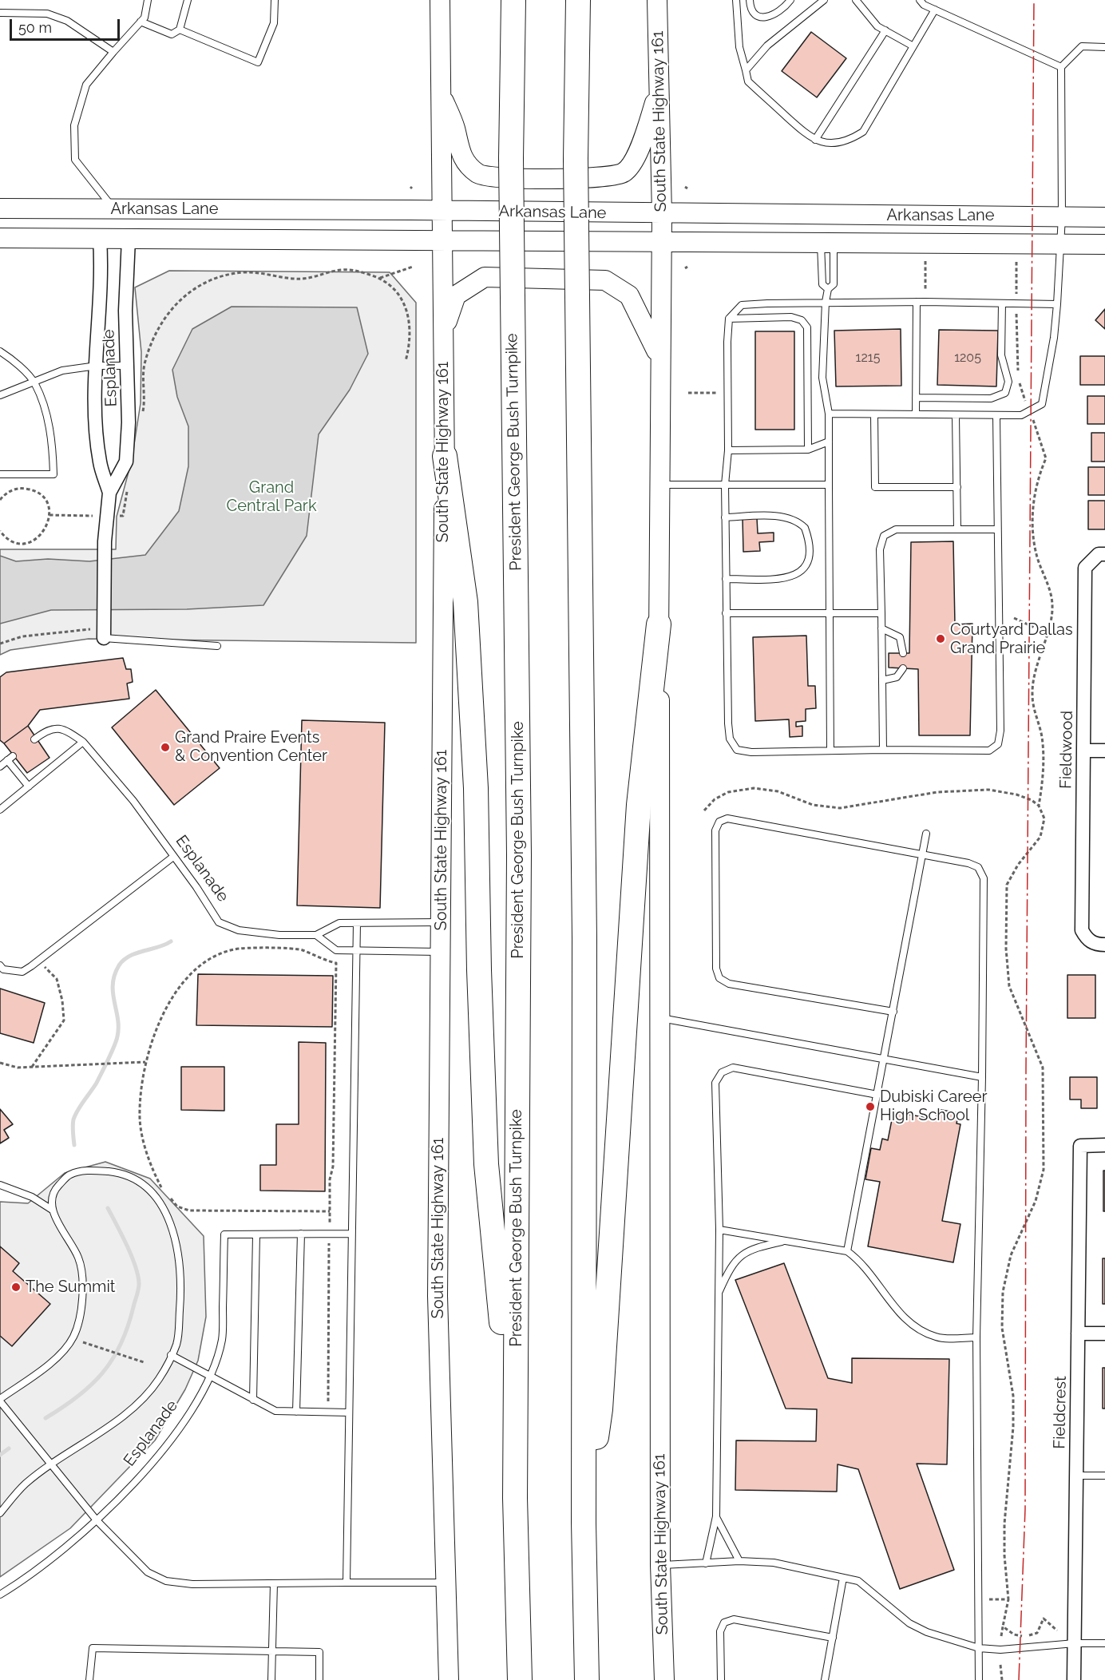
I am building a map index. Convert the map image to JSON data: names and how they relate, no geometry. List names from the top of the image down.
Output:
{
  "streets": {
    "highway": ["President George Bush Turnpike"],
    "main road": ["South State Highway 161", "Arkansas Lane"],
    "street": ["Esplanade", "Fieldwood", "Fieldcrest"]
  },
  "crossings": [
    ["South State Highway 161", "Arkansas Lane"],
    ["Arkansas Lane", "Esplanade"]
  ],
  "parks": ["Grand Central Park"],
  "places": [
    "Courtyard Dallas Grand Prairie",
    "Grand Praire Events & Convention Center",
    "Dubiski Career High School",
    "The Summit"
  ],
  "house_numbers": ["1215", "1205"],
  "scale_bar": "50 m"
}
